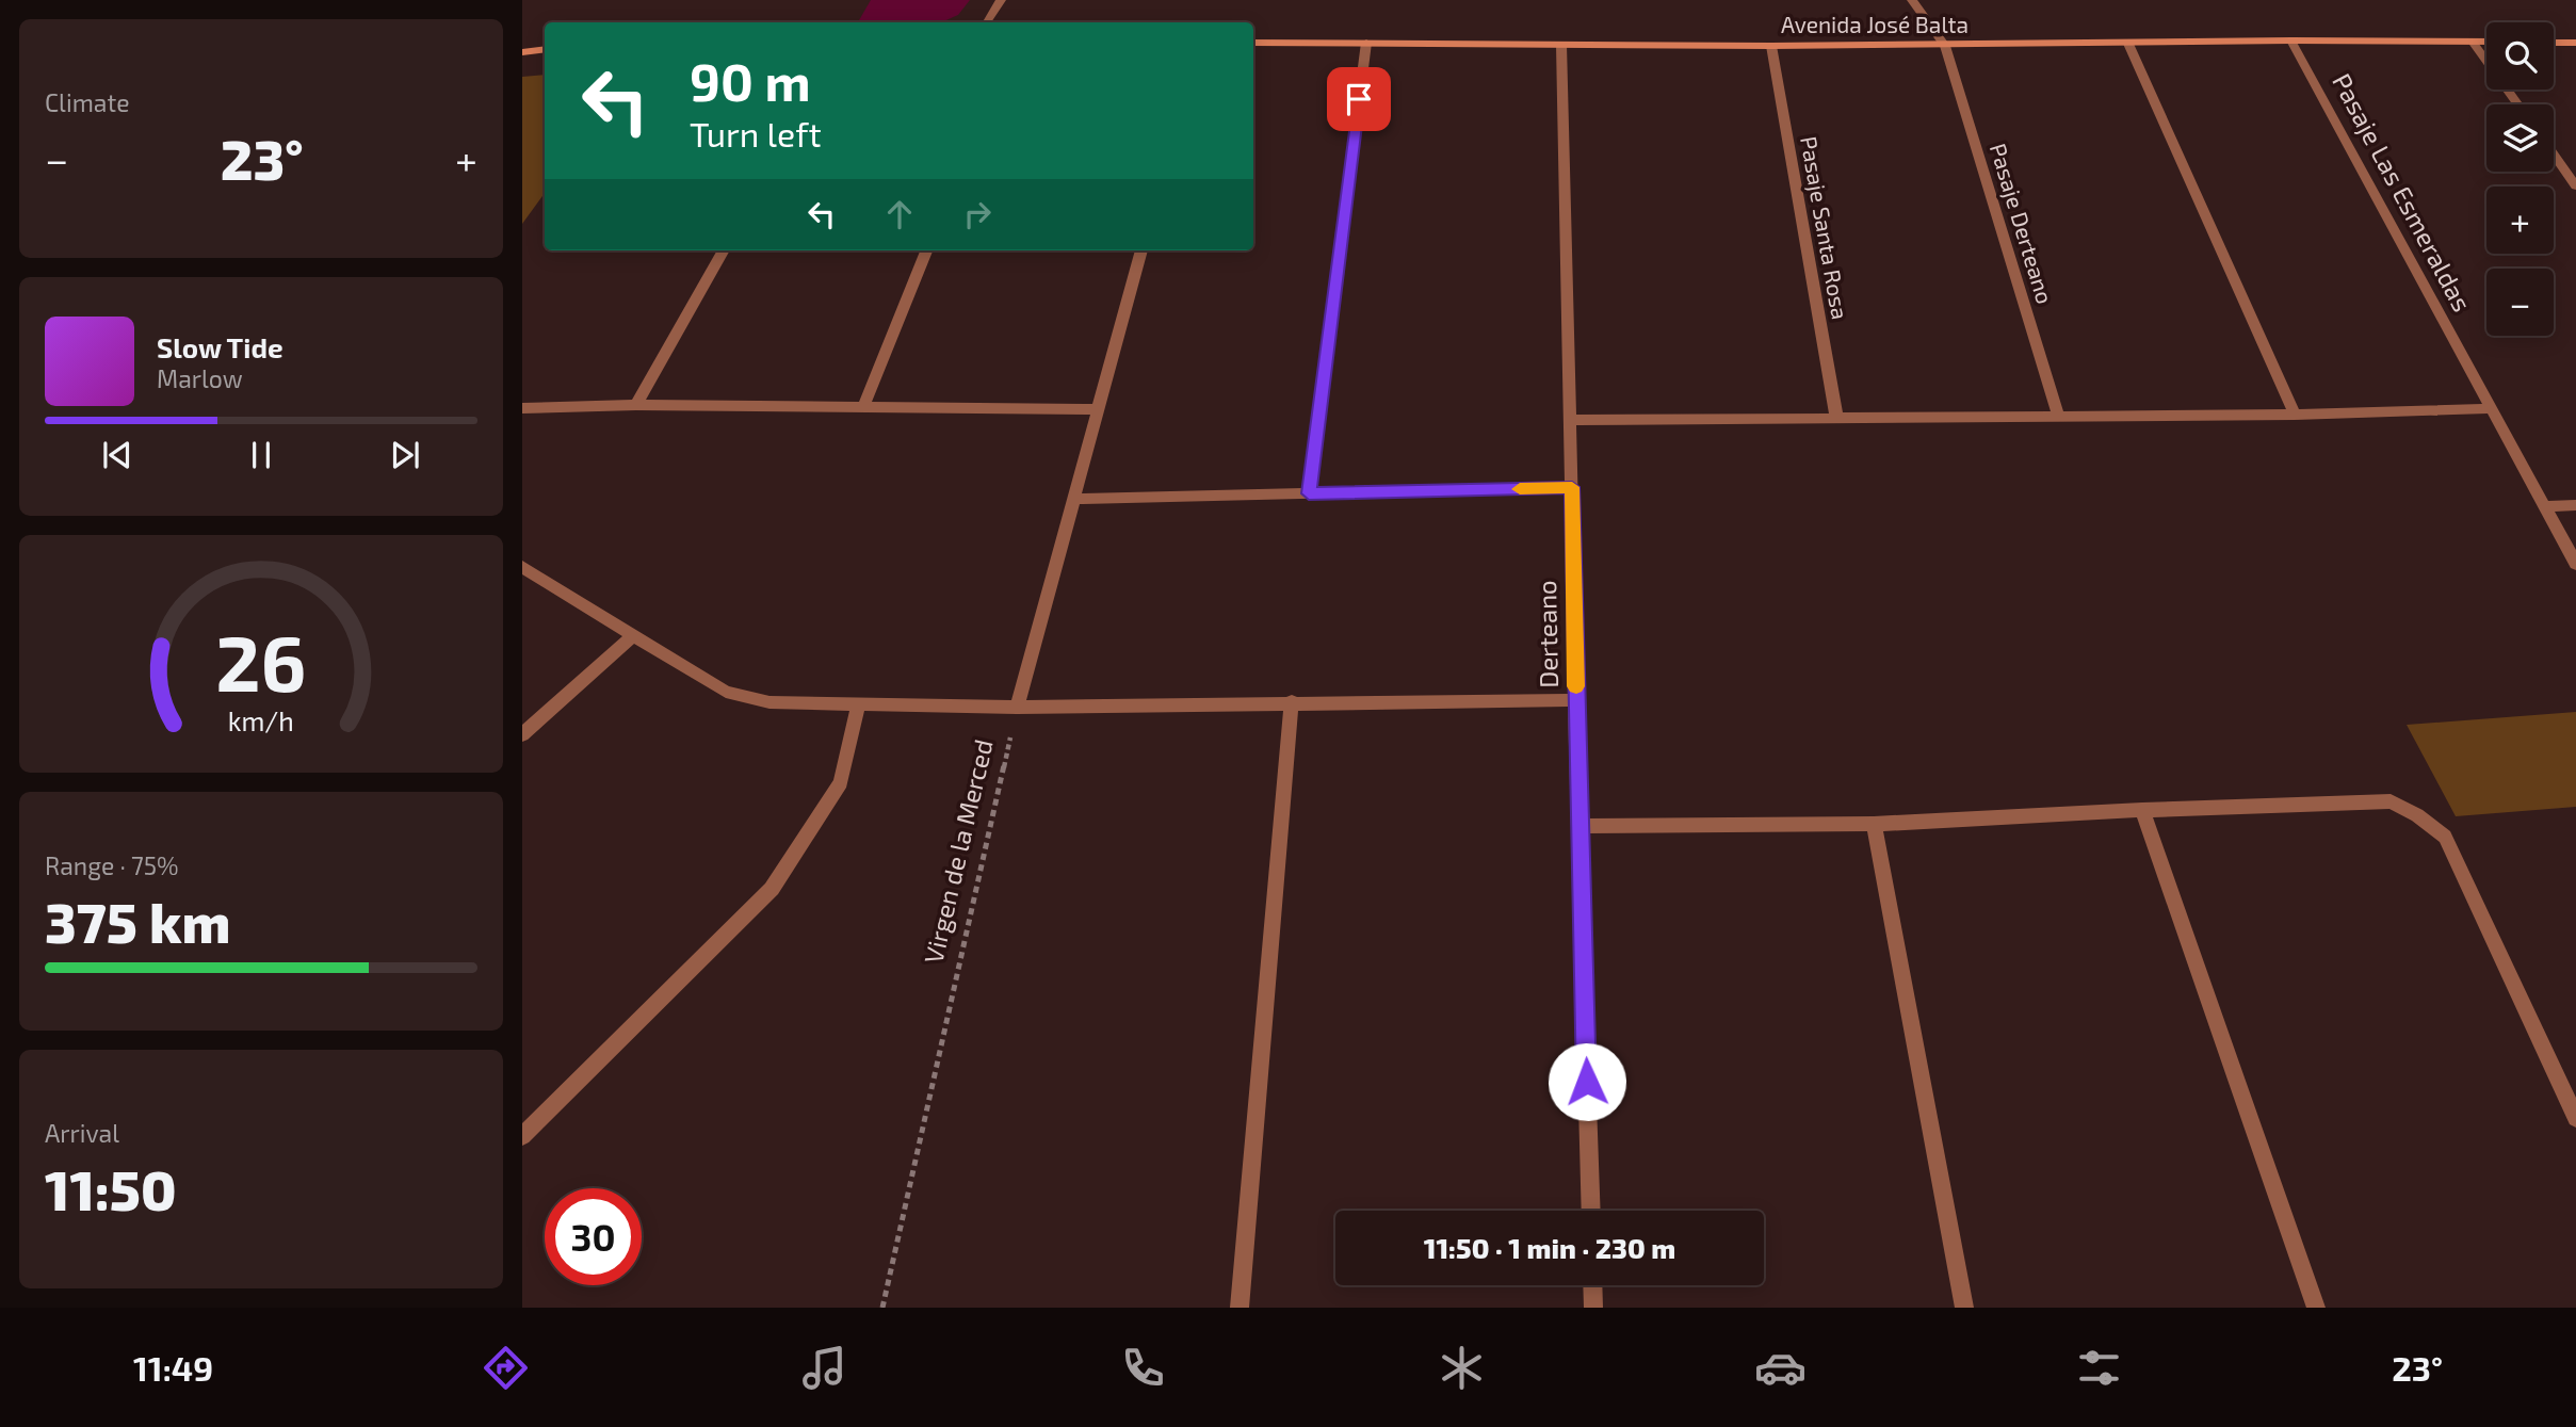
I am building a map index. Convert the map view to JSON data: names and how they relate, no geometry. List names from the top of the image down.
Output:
{
  "streets": {
    "main road": ["Avenida José Balta"],
    "street": [
      "Pasaje Las Esmeraldas",
      "Pasaje Derteano",
      "Pasaje Santa Rosa",
      "Derteano"
    ],
    "path": ["Virgen de la Merced"]
  },
  "crossings": [
    ["Avenida José Balta", "Pasaje Las Esmeraldas"],
    ["Avenida José Balta", "Pasaje Derteano"],
    ["Avenida José Balta", "Pasaje Santa Rosa"],
    ["Avenida José Balta", "Derteano"]
  ],
  "page": {
    "tile": [
      "Climate",
      ["Range · 75%", "375 km"],
      ["Arrival", "11:50"]
    ],
    "map_buttons": ["+", "−"],
    "turn": ["90 m", "Turn left"],
    "heat": ["−", "23°", "+"],
    "song": ["Slow Tide", "Marlow"],
    "limit": "30",
    "trip": "11:50 · 1 min · 230 m",
    "tabs": ["11:49", "23°"],
    "gauge": ["26", "km/h"]
  }
}
